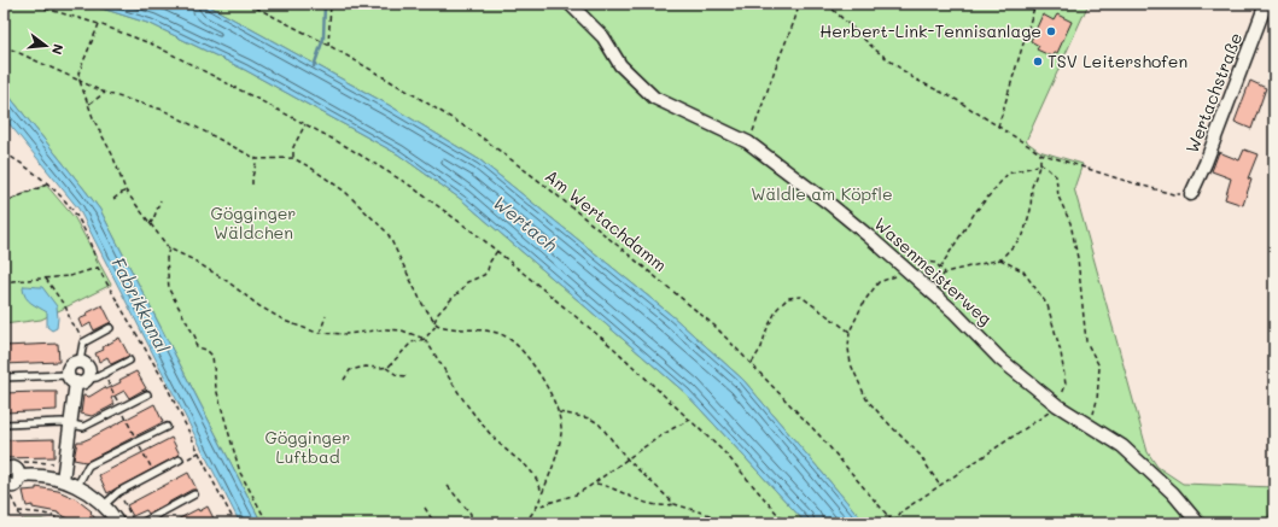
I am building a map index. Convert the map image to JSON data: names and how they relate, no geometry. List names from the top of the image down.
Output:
{
  "streets": {
    "street": ["Wertachstraße", "Wasenmeisterweg"],
    "path": ["Am Wertachdamm"]
  },
  "water": ["Wertach", "Fabrikkanal"],
  "parks": ["Wäldle am Köpfle", "Gögginger Wäldchen", "Gögginger Luftbad"],
  "places": ["Herbert-Link-Tennisanlage", "TSV Leitershofen"],
  "north": "right"
}
